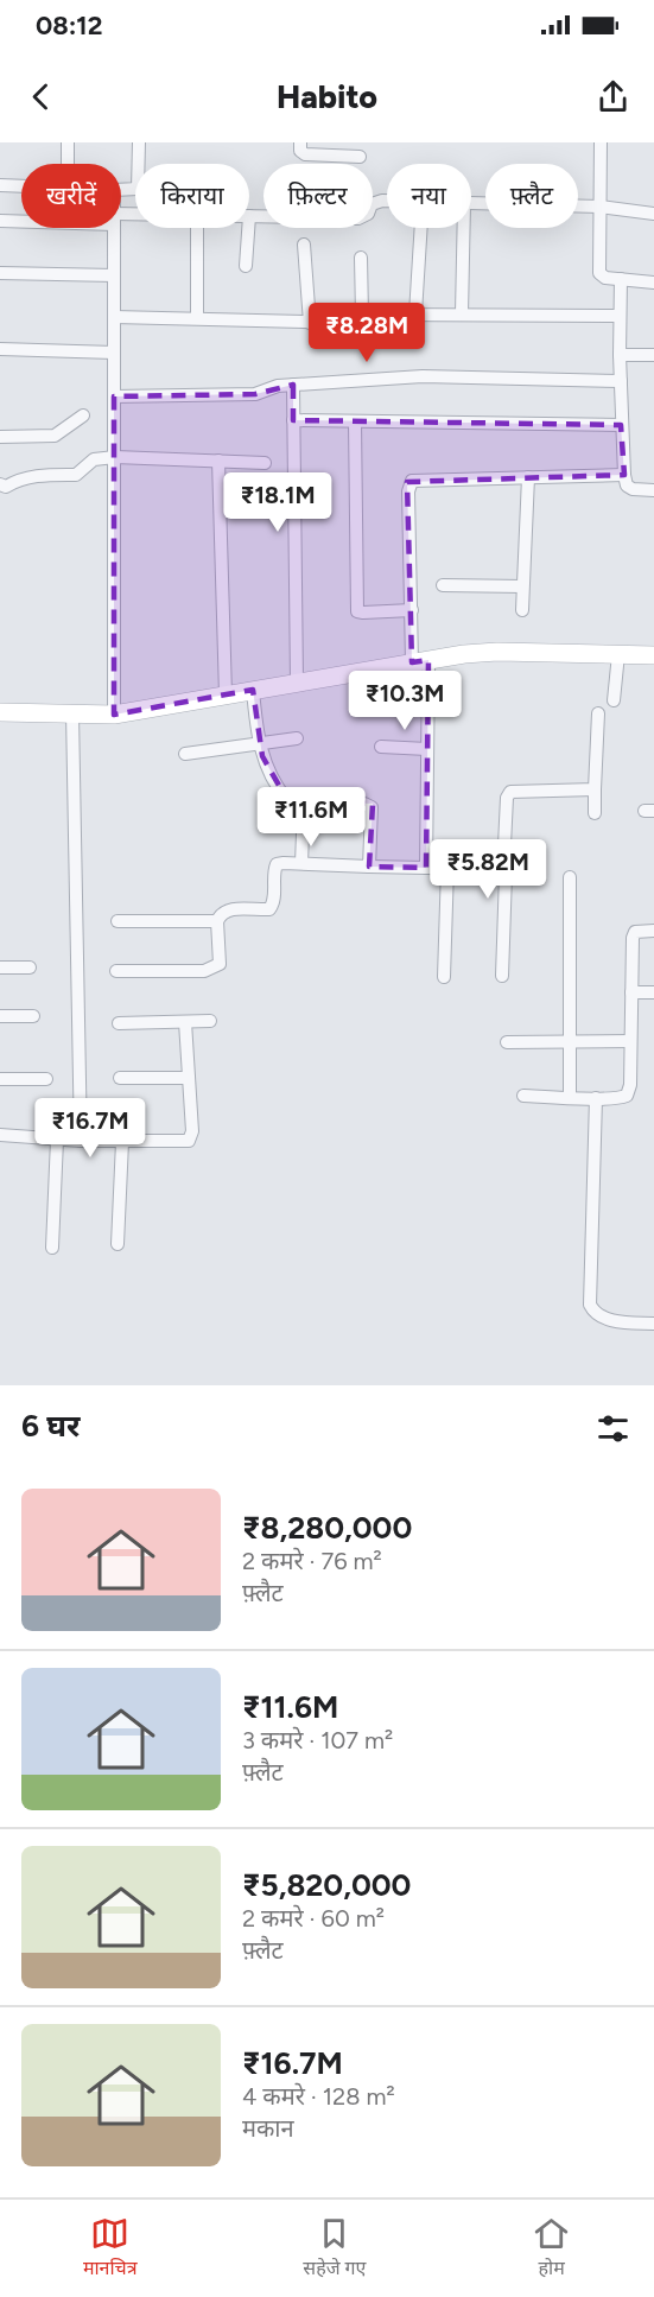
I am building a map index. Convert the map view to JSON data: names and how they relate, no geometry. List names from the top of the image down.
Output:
{
  "page": {
    "status": "08:12",
    "header": "Habito",
    "chip": [
      "खरीदें",
      "किराया",
      "फ़िल्टर",
      "नया",
      "फ़्लैट"
    ],
    "price": [
      "₹8.28M",
      "₹18.1M",
      "₹10.3M",
      "₹11.6M",
      "₹5.82M",
      "₹16.7M"
    ],
    "heading": "6 घर",
    "list": [
      {
        "name": "₹8,280,000",
        "note": "2 कमरे · 76 m² · फ़्लैट"
      },
      {
        "name": "₹11.6M",
        "note": "3 कमरे · 107 m² · फ़्लैट"
      },
      {
        "name": "₹5,820,000",
        "note": "2 कमरे · 60 m² · फ़्लैट"
      },
      {
        "name": "₹16.7M",
        "note": "4 कमरे · 128 m² · मकान"
      }
    ],
    "tabs": ["मानचित्र", "सहेजे गए", "होम"]
  }
}
